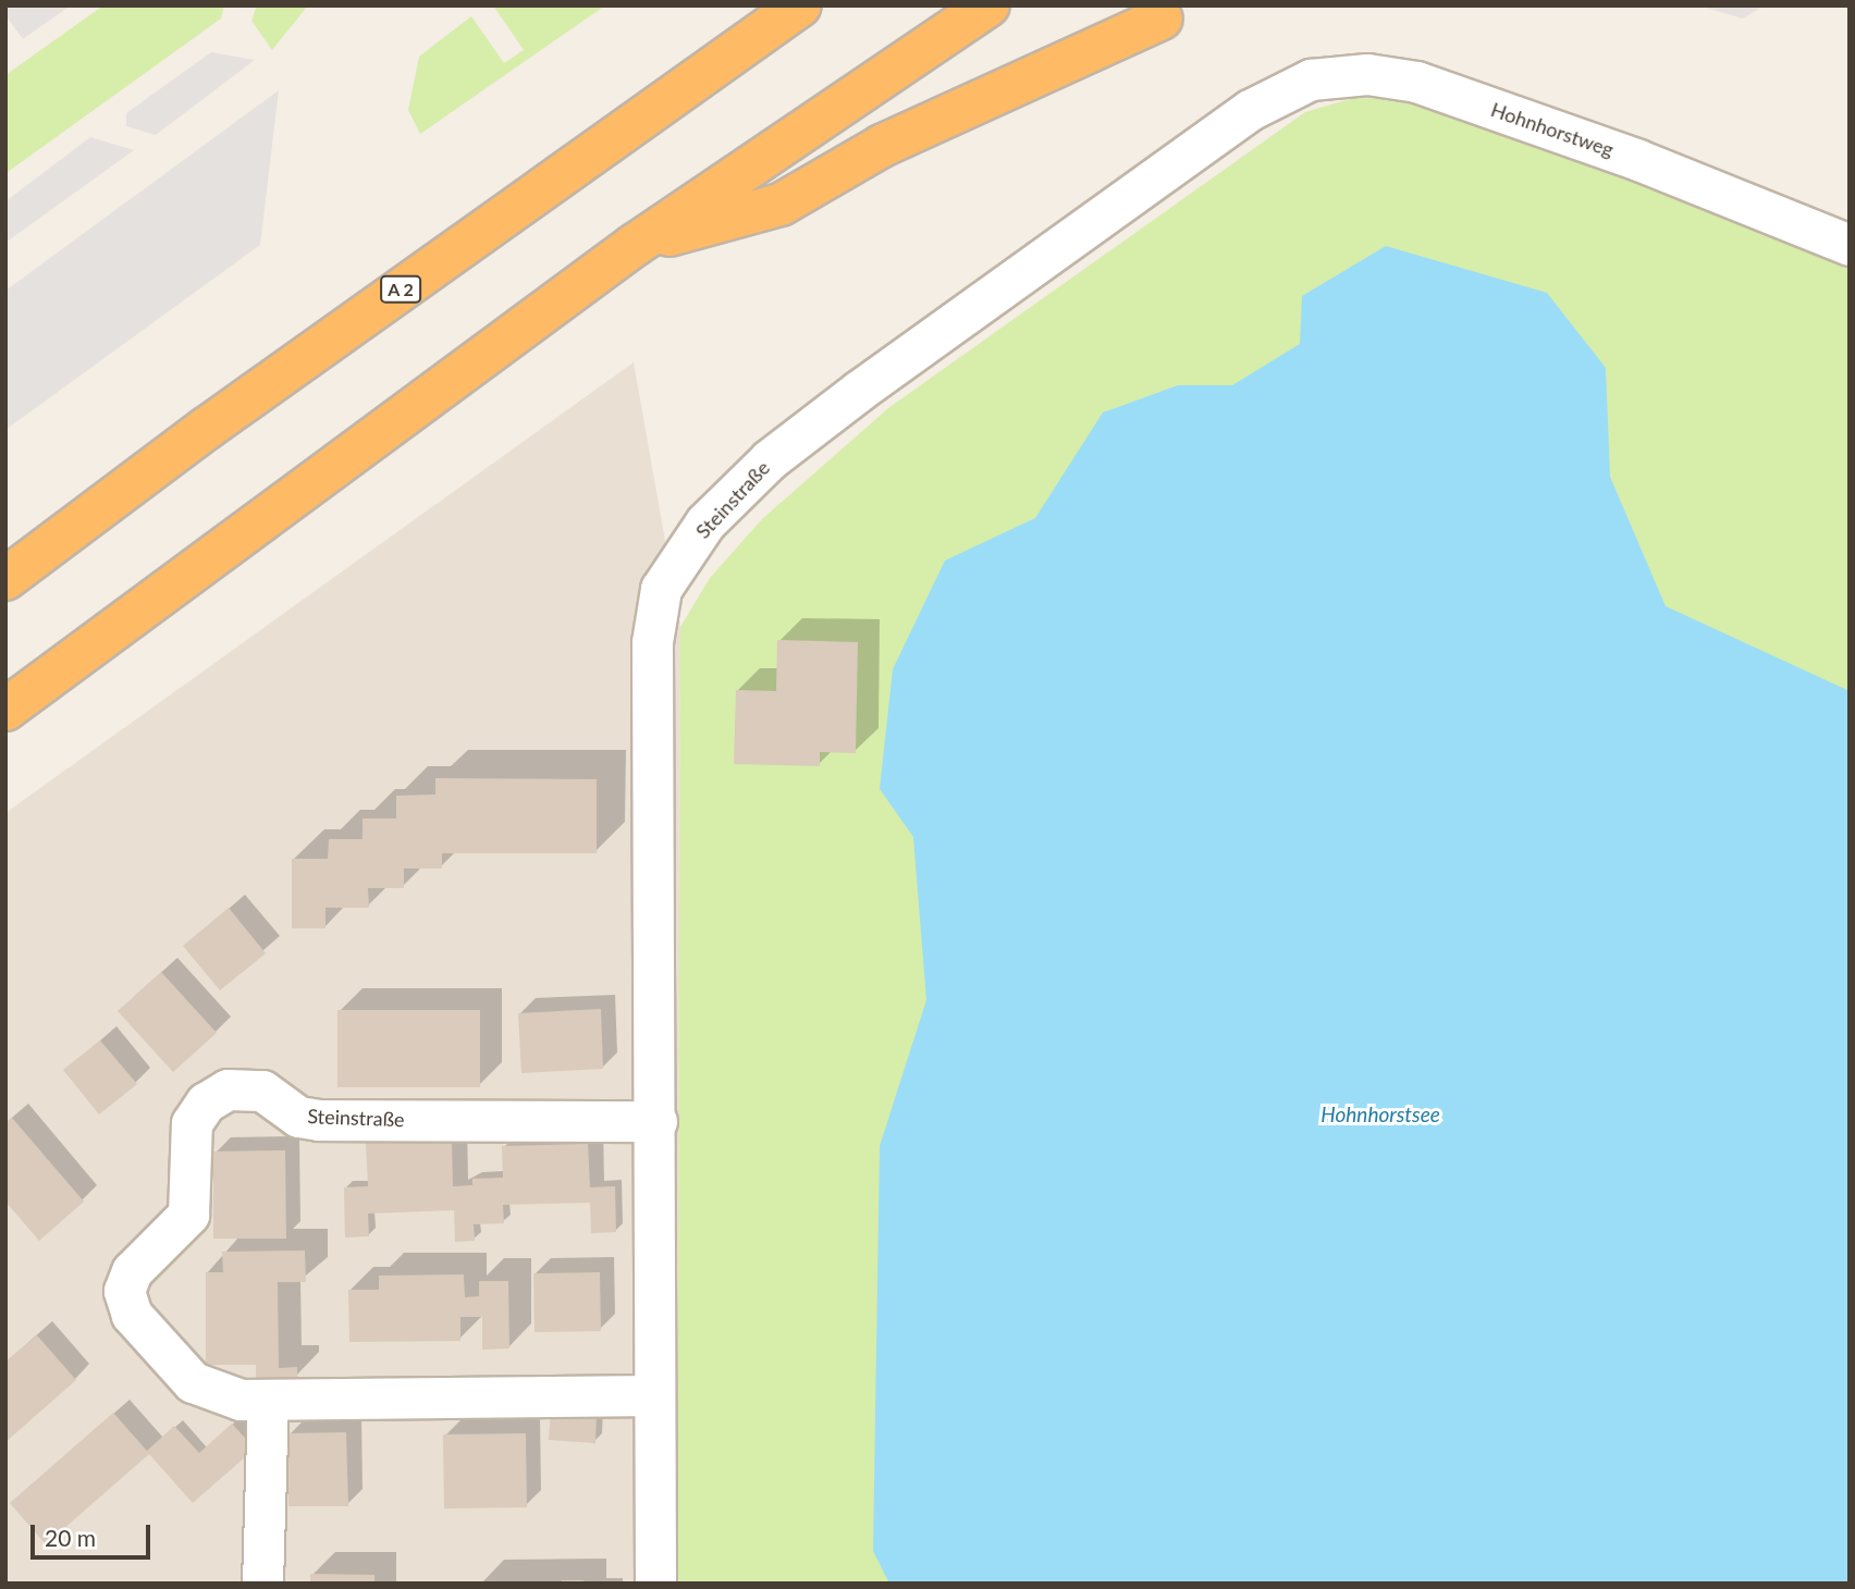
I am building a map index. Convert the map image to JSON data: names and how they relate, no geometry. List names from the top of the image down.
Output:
{
  "streets": {
    "highway": ["A 2"],
    "street": ["Hohnhorstweg", "Steinstraße"]
  },
  "crossings": [
    ["Hohnhorstweg", "Steinstraße"]
  ],
  "water": ["Hohnhorstsee"],
  "scale_bar": "20 m"
}
